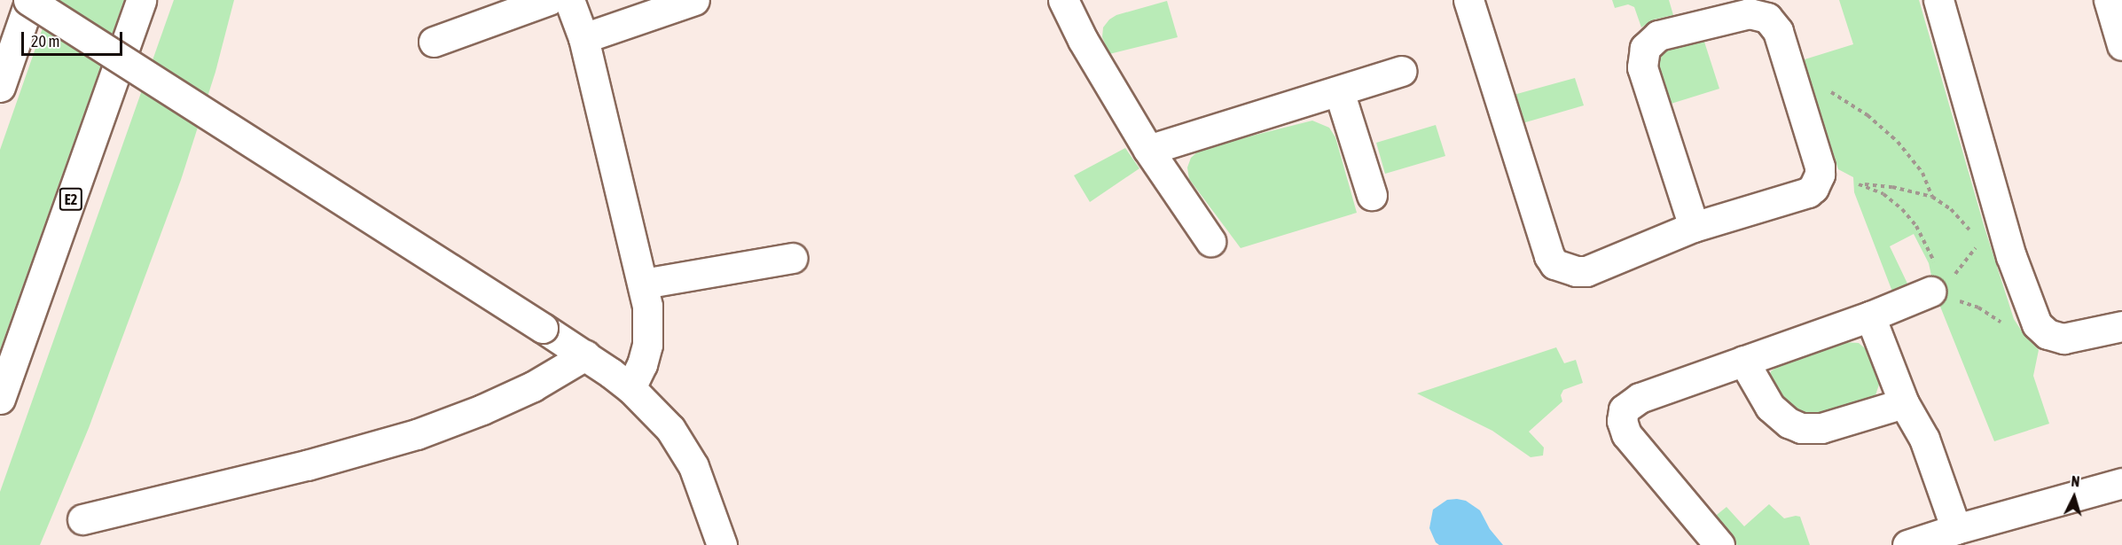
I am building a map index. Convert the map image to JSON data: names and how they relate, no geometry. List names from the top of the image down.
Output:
{
  "streets": {
    "main road": ["E2"]
  },
  "scale_bar": "20 m",
  "north": "top"
}
